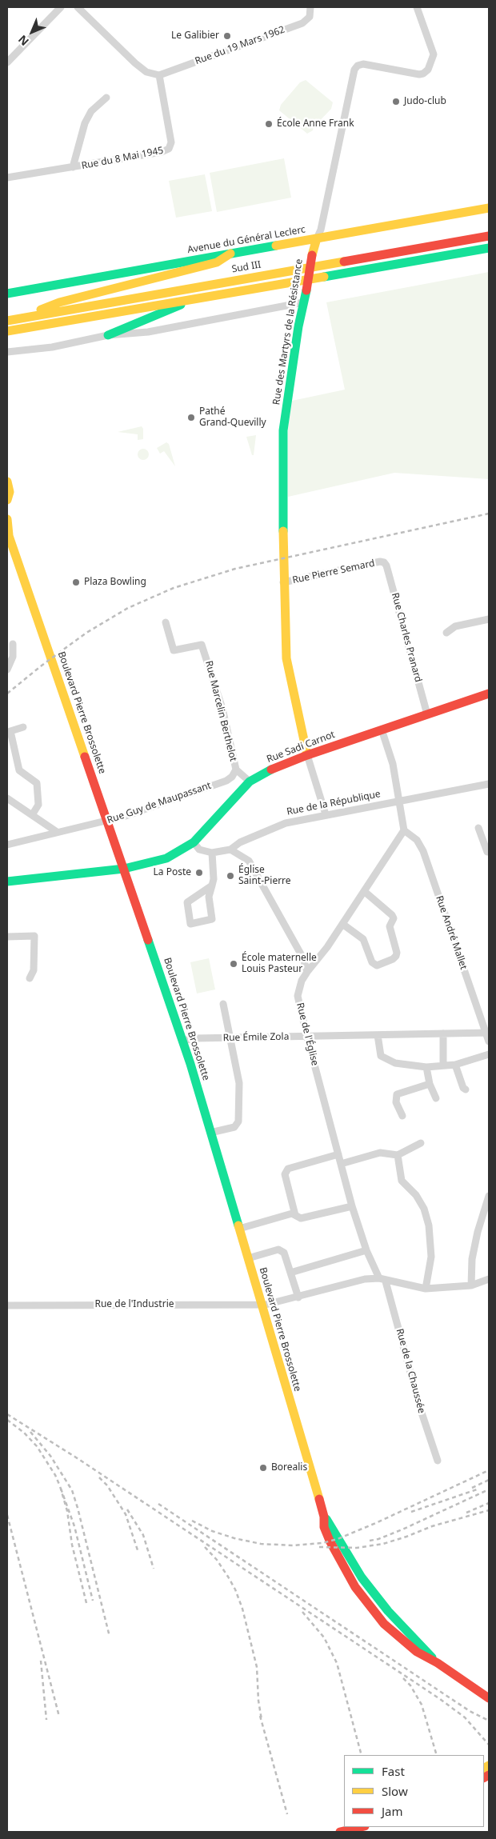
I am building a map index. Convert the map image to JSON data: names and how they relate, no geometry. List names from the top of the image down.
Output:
{
  "streets": {
    "main road": [
      "Avenue du Général Leclerc",
      "Sud III",
      "Rue des Martyrs de la Résistance",
      "Boulevard Pierre Brossolette",
      "Rue Sadi Carnot"
    ],
    "street": [
      "Rue du 19 Mars 1962",
      "Rue du 8 Mai 1945",
      "Rue Pierre Semard",
      "Rue Charles Pranard",
      "Rue Marcelin Berthelot",
      "Rue Guy de Maupassant",
      "Rue de la République",
      "Rue André Mallet",
      "Rue de l'Église",
      "Rue Émile Zola",
      "Rue de l'Industrie",
      "Rue de la Chaussée"
    ]
  },
  "crossings": [
    ["Rue du 19 Mars 1962", "Rue du 8 Mai 1945"],
    ["Avenue du Général Leclerc", "Rue des Martyrs de la Résistance"],
    ["Rue des Martyrs de la Résistance", "Rue Pierre Semard"],
    ["Rue des Martyrs de la Résistance", "Rue Sadi Carnot"],
    ["Rue des Martyrs de la Résistance", "Rue de la République"],
    ["Rue Pierre Semard", "Rue Charles Pranard"],
    ["Rue Charles Pranard", "Rue Sadi Carnot"],
    ["Rue Marcelin Berthelot", "Rue Sadi Carnot"],
    ["Rue Marcelin Berthelot", "Rue Guy de Maupassant"],
    ["Boulevard Pierre Brossolette", "Rue Sadi Carnot"],
    ["Boulevard Pierre Brossolette", "Rue Guy de Maupassant"],
    ["Boulevard Pierre Brossolette", "Rue Émile Zola"],
    ["Boulevard Pierre Brossolette", "Rue de l'Industrie"],
    ["Rue André Mallet", "Rue de l'Église"],
    ["Rue André Mallet", "Rue Émile Zola"],
    ["Rue de l'Église", "Rue Émile Zola"],
    ["Rue de l'Église", "Rue de l'Industrie"],
    ["Rue de l'Église", "Rue de la Chaussée"],
    ["Rue de l'Industrie", "Rue de la Chaussée"]
  ],
  "places": [
    "Le Galibier",
    "Judo-club",
    "École Anne Frank",
    "Pathé Grand-Quevilly",
    "Plaza Bowling",
    "La Poste",
    "Église Saint-Pierre",
    "École maternelle Louis Pasteur",
    "Borealis"
  ],
  "legend": ["Fast", "Slow", "Jam"],
  "north": "bottom left"
}
